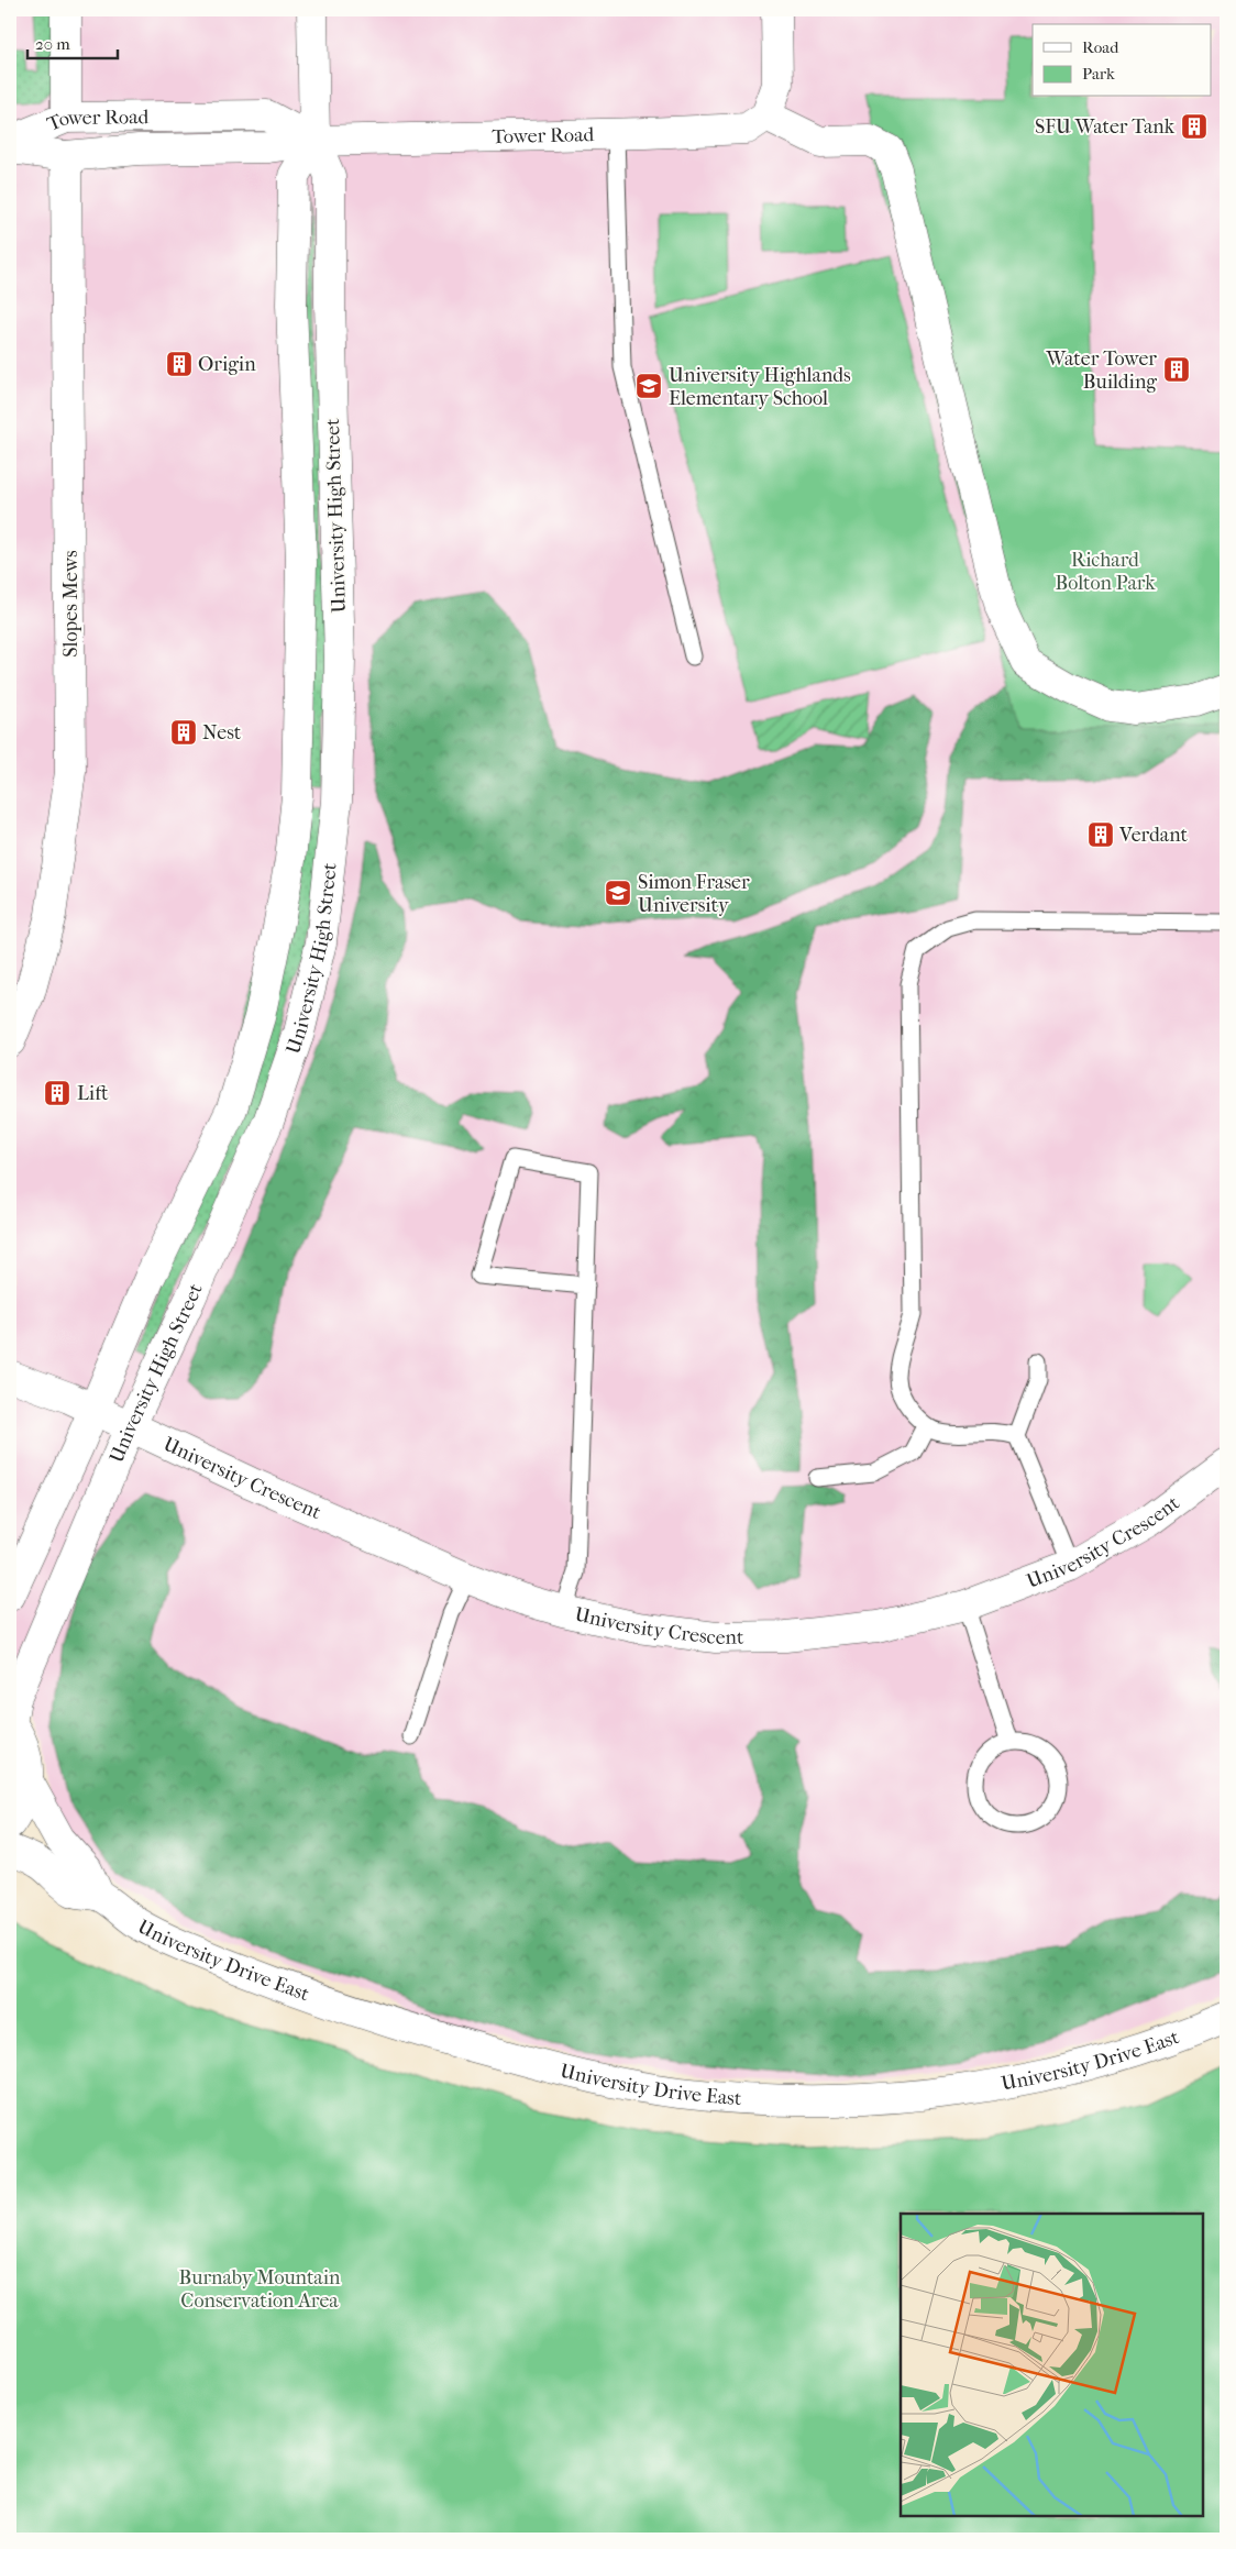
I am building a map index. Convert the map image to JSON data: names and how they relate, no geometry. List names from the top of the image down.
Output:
{
  "streets": {
    "street": [
      "Tower Road",
      "University High Street",
      "Slopes Mews",
      "University Crescent",
      "University Drive East"
    ]
  },
  "crossings": [
    ["Tower Road", "University High Street"],
    ["Tower Road", "Slopes Mews"],
    ["University High Street", "University Crescent"]
  ],
  "parks": ["Richard Bolton Park", "Burnaby Mountain Conservation Area"],
  "places": {
    "building": [
      "SFU Water Tank",
      "Origin",
      "Water Tower Building",
      "Nest",
      "Verdant",
      "Lift"
    ],
    "school or university": ["University Highlands Elementary School", "Simon Fraser University"]
  },
  "legend": ["Road", "Park"],
  "scale_bar": "20 m"
}
